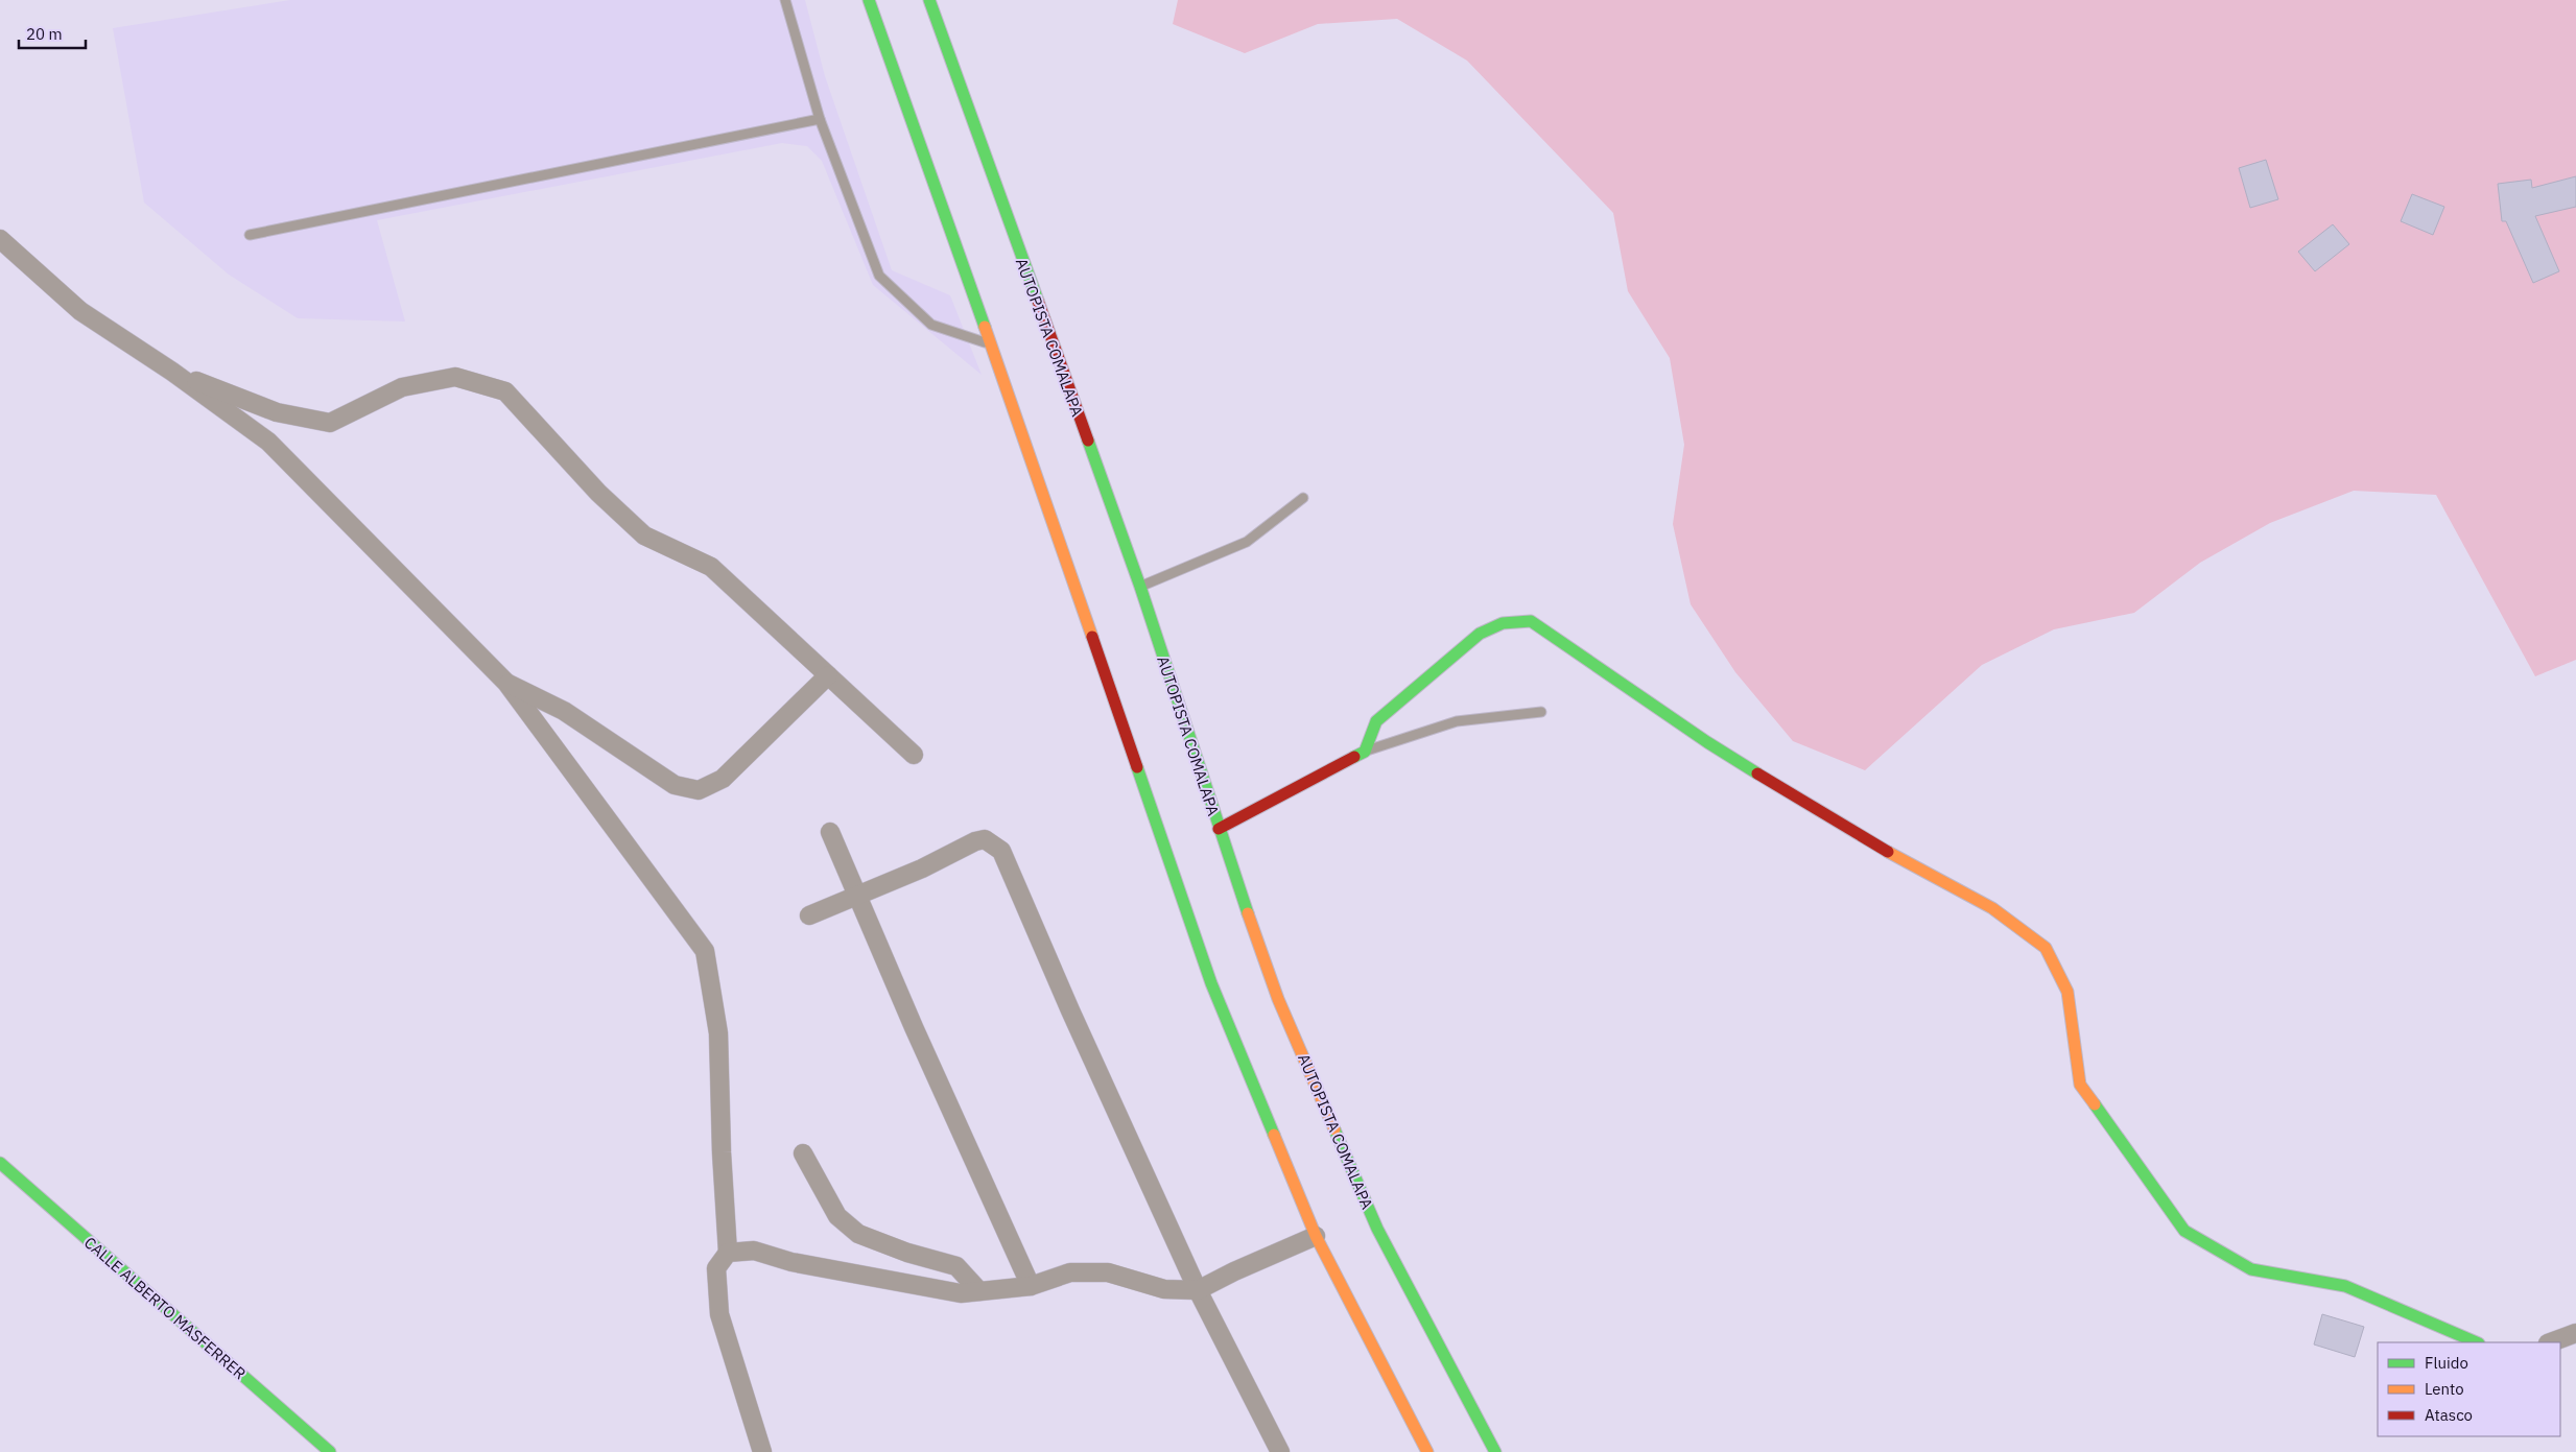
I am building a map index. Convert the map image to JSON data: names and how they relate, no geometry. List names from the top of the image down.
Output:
{
  "streets": {
    "main road": ["AUTOPISTA COMALAPA", "CALLE ALBERTO MASFERRER"]
  },
  "legend": ["Fluido", "Lento", "Atasco"],
  "scale_bar": "20 m"
}
